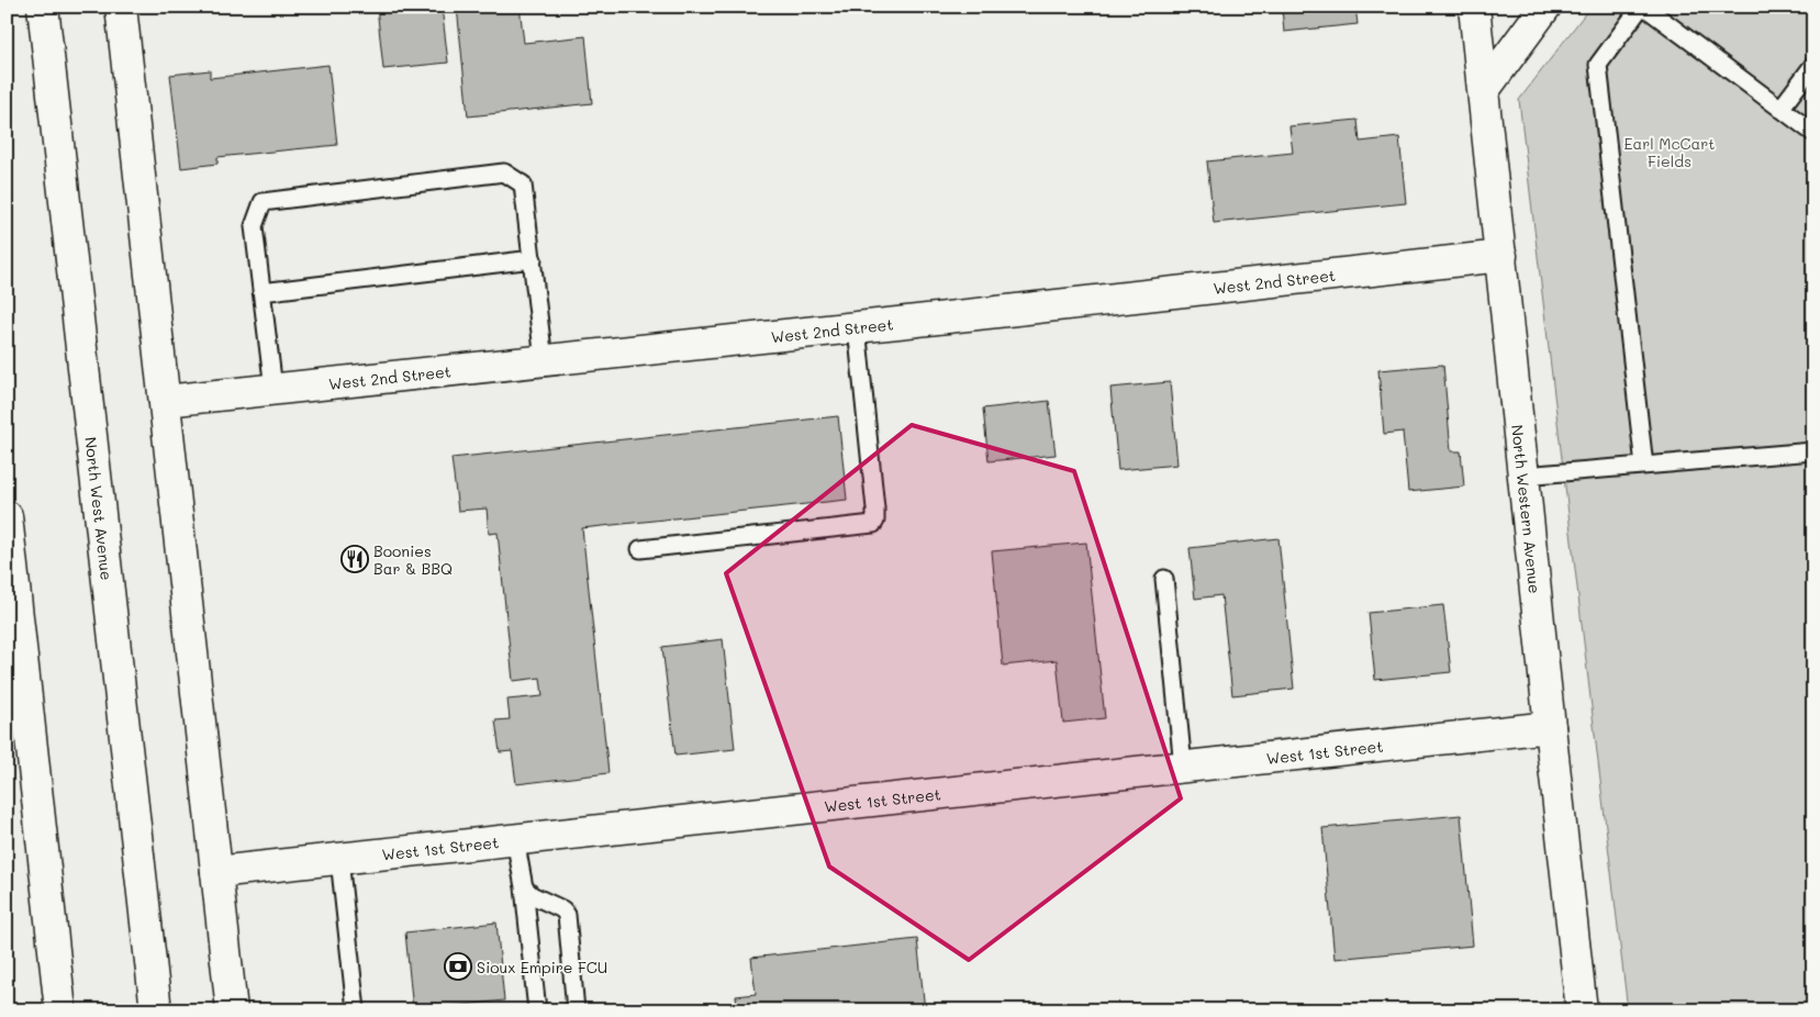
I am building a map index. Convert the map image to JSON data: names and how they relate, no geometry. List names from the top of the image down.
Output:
{
  "streets": {
    "street": [
      "West 2nd Street",
      "North West Avenue",
      "North Western Avenue",
      "West 1st Street"
    ]
  },
  "crossings": [
    ["West 2nd Street", "North Western Avenue"],
    ["North Western Avenue", "West 1st Street"]
  ],
  "parks": ["Earl McCart Fields"],
  "places": {
    "restaurant": ["Boonies Bar & BBQ"],
    "bank": ["Sioux Empire FCU"]
  }
}
